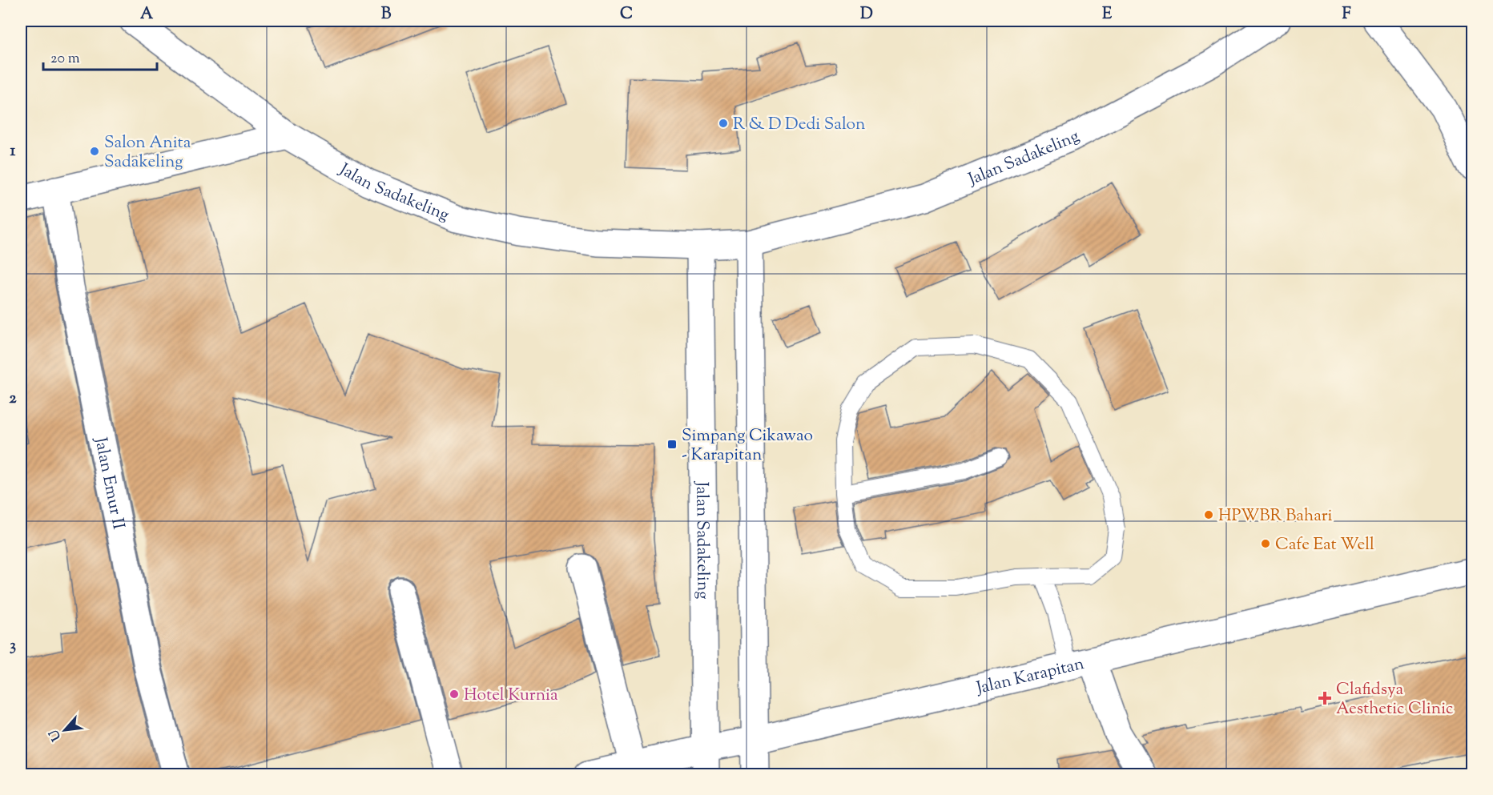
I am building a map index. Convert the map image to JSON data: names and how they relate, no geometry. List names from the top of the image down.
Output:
{
  "streets": {
    "street": ["Jalan Sadakeling", "Jalan Emur II", "Jalan Karapitan"]
  },
  "crossings": [
    ["Jalan Sadakeling", "Jalan Karapitan"]
  ],
  "places": {
    "other": [
      "R & D Dedi Salon",
      "Salon Anita Sadakeling",
      "HPWBR Bahari",
      "Cafe Eat Well",
      "Hotel Kurnia"
    ],
    "transit": ["Simpang Cikawao - Karapitan"],
    "health": ["Clafidsya Aesthetic Clinic"]
  },
  "scale_bar": "20 m",
  "north": "bottom left",
  "grid": {
    "columns": [
      "A",
      "B",
      "C",
      "D",
      "E",
      "F"
    ],
    "rows": ["1", "2", "3"]
  }
}
